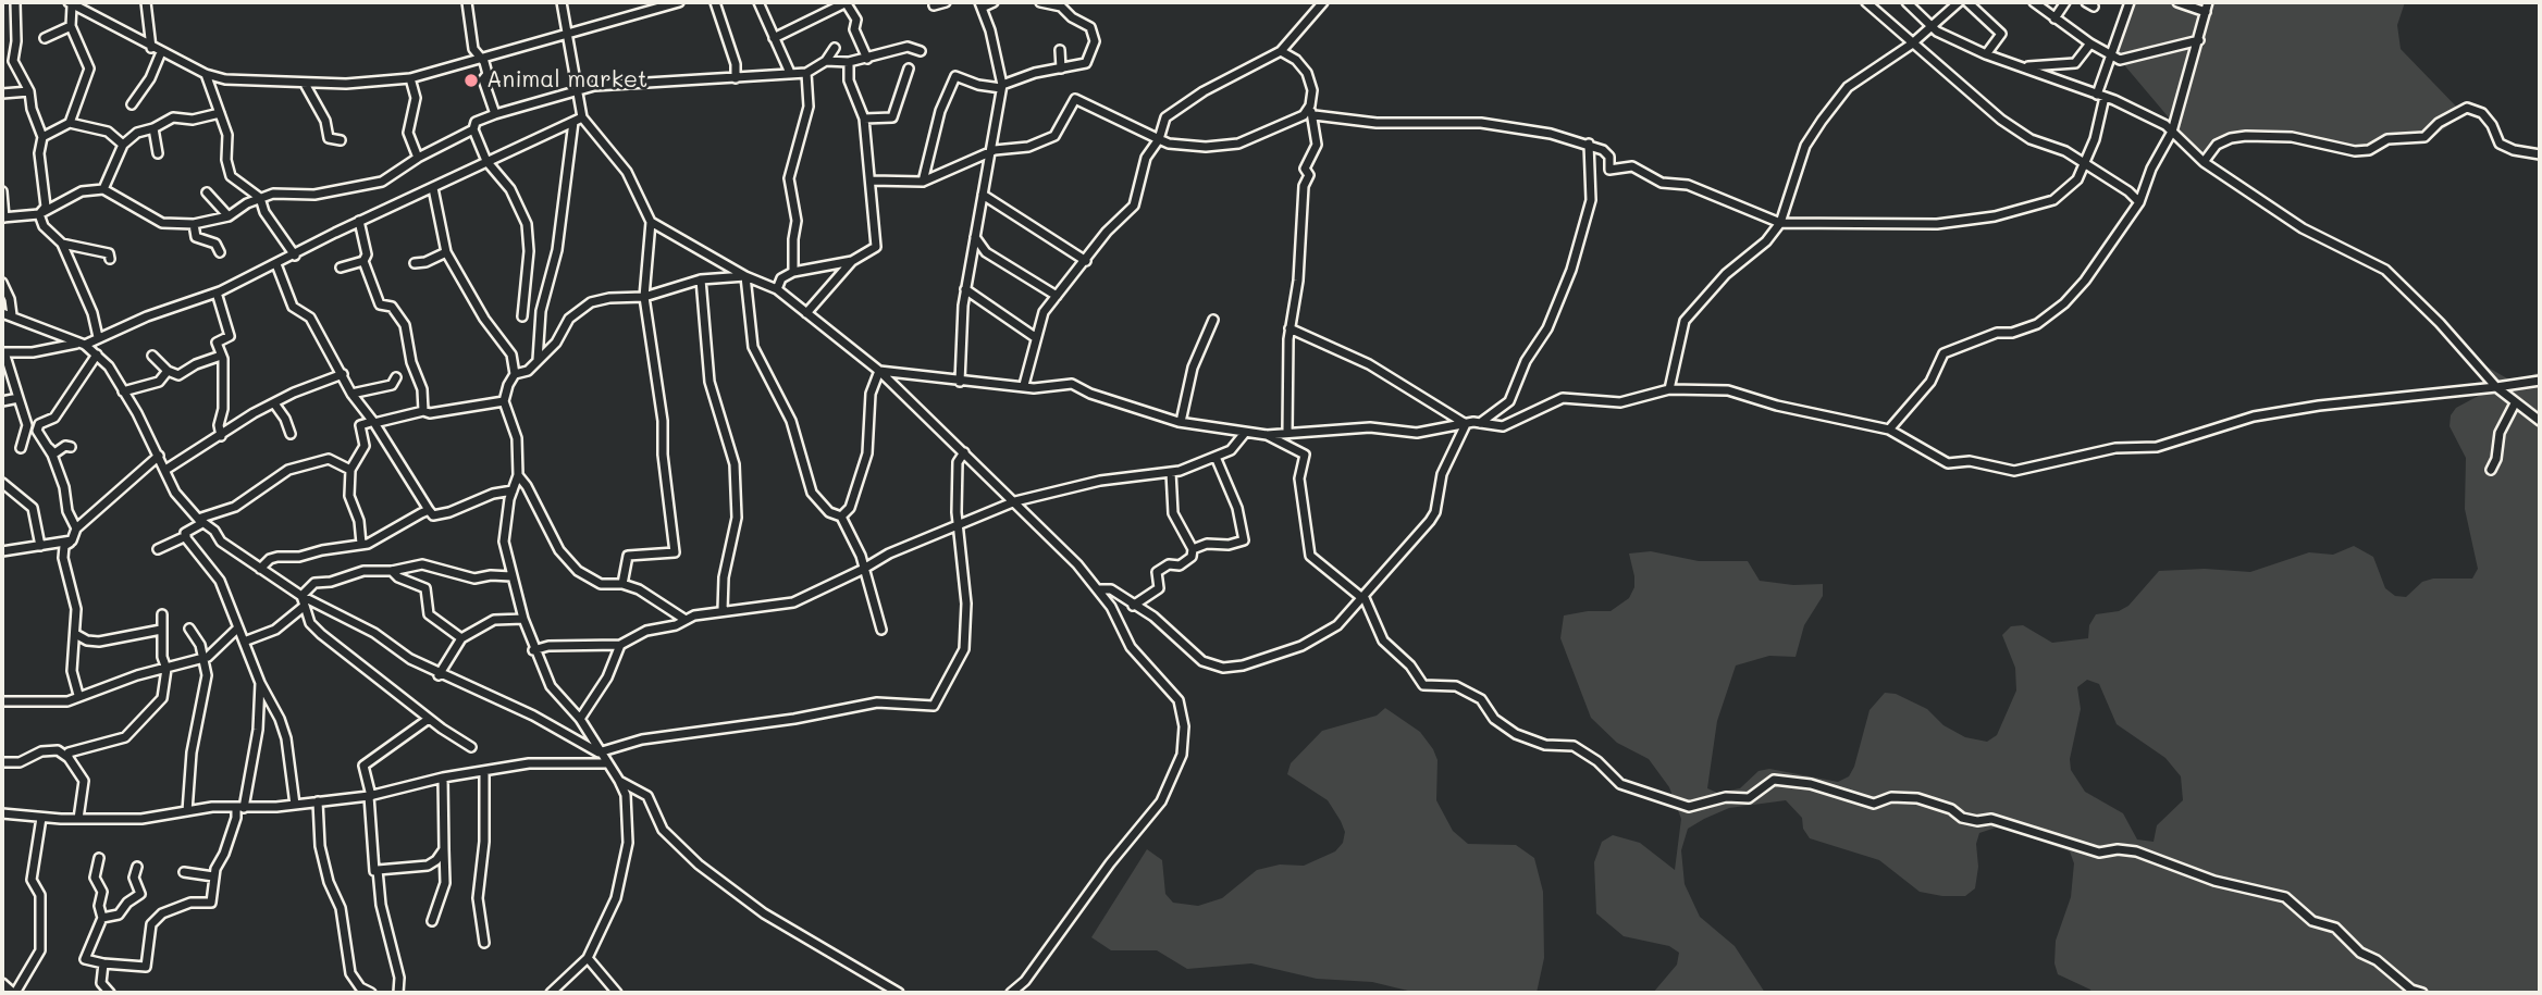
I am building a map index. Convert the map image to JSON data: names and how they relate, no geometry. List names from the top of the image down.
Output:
{
  "places": ["Animal market"]
}
